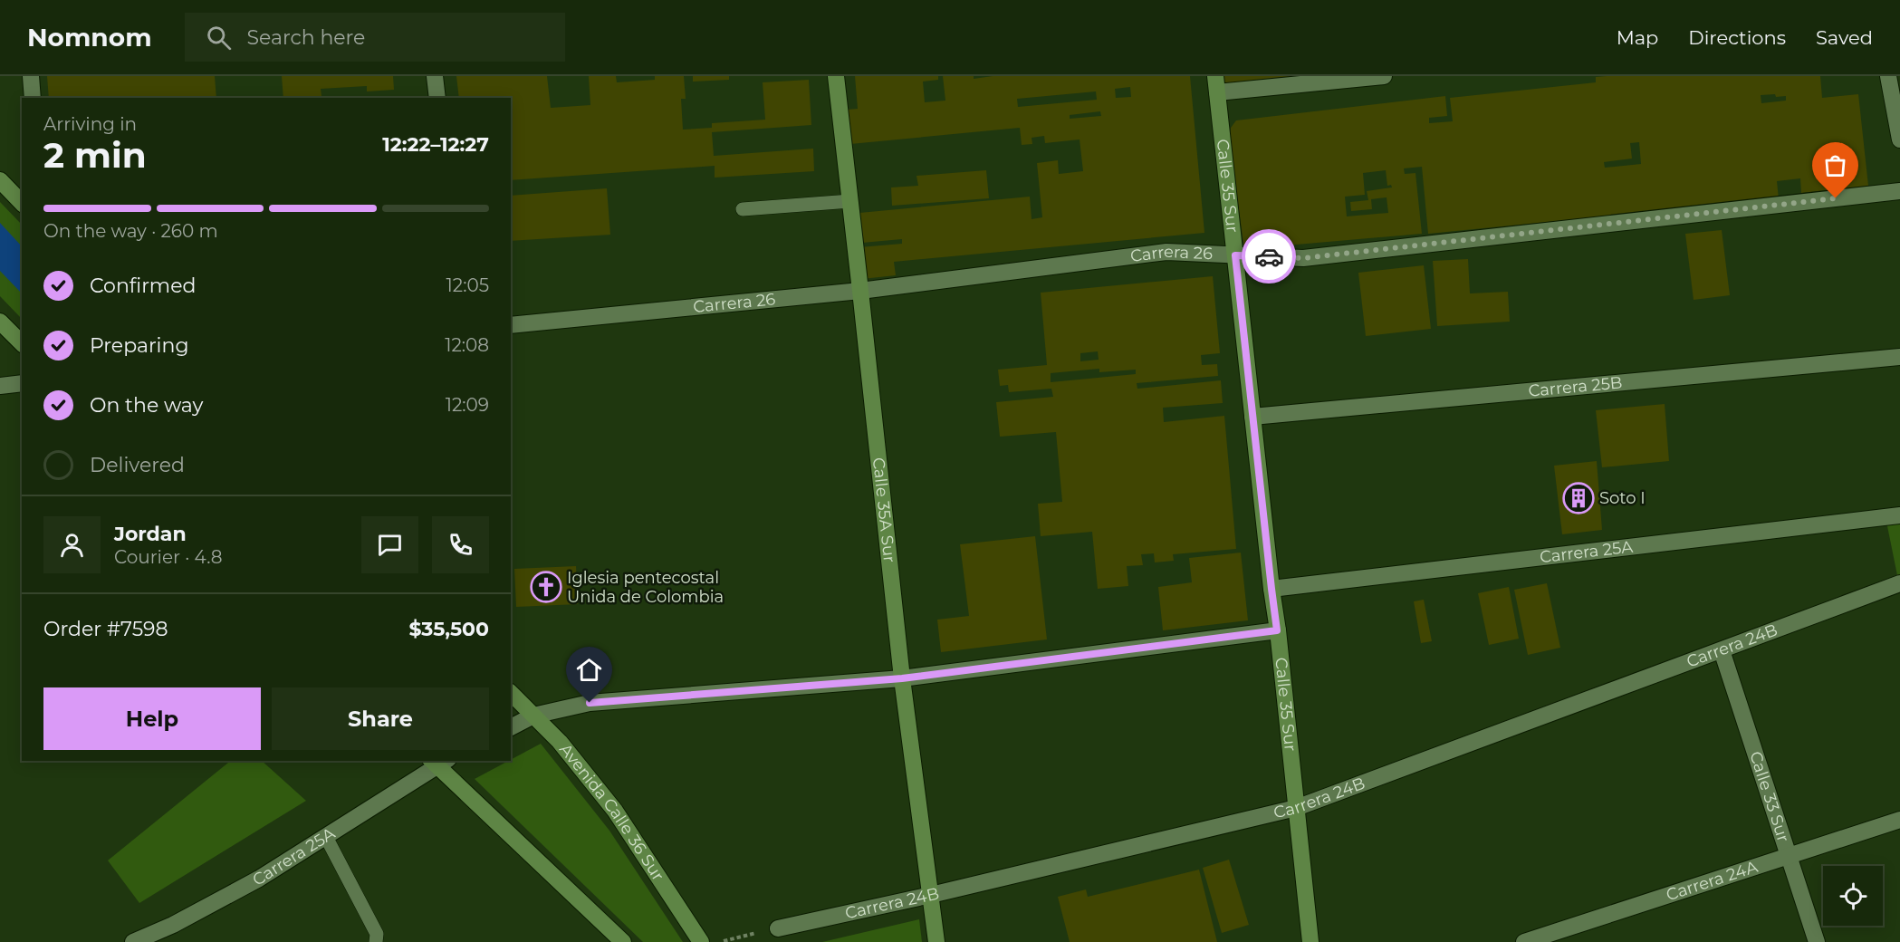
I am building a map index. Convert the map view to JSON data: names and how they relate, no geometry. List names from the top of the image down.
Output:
{
  "streets": {
    "street": [
      "Calle 35 Sur",
      "Carrera 26",
      "Carrera 25B",
      "Calle 35A Sur",
      "Carrera 25A",
      "Carrera 24B",
      "Calle 33 Sur",
      "Avenida Calle 36 Sur",
      "Carrera 24A"
    ]
  },
  "crossings": [
    ["Calle 35 Sur", "Carrera 26"],
    ["Calle 35 Sur", "Carrera 25B"],
    ["Calle 35 Sur", "Carrera 25A"],
    ["Calle 35 Sur", "Carrera 24B"],
    ["Carrera 26", "Calle 35A Sur"],
    ["Calle 35A Sur", "Carrera 24B"],
    ["Carrera 24B", "Calle 33 Sur"],
    ["Calle 33 Sur", "Carrera 24A"]
  ],
  "places": {
    "building": ["Soto I"],
    "church": ["Iglesia pentecostal Unida de Colombia"]
  },
  "page": {
    "header": "Nomnom",
    "search": "Search here",
    "nav": ["Map", "Directions", "Saved"],
    "heading": ["2 min", "Arriving in", "12:22–12:27"],
    "panel": [
      "Jordan",
      "Courier · 4.8",
      "Order #7598",
      "$35,500"
    ],
    "bar": "On the way · 260 m",
    "list": [
      ["Confirmed", "12:05"],
      ["Preparing", "12:08"],
      ["On the way", "12:09"],
      "Delivered"
    ],
    "buttons": ["Help", "Share"]
  }
}
